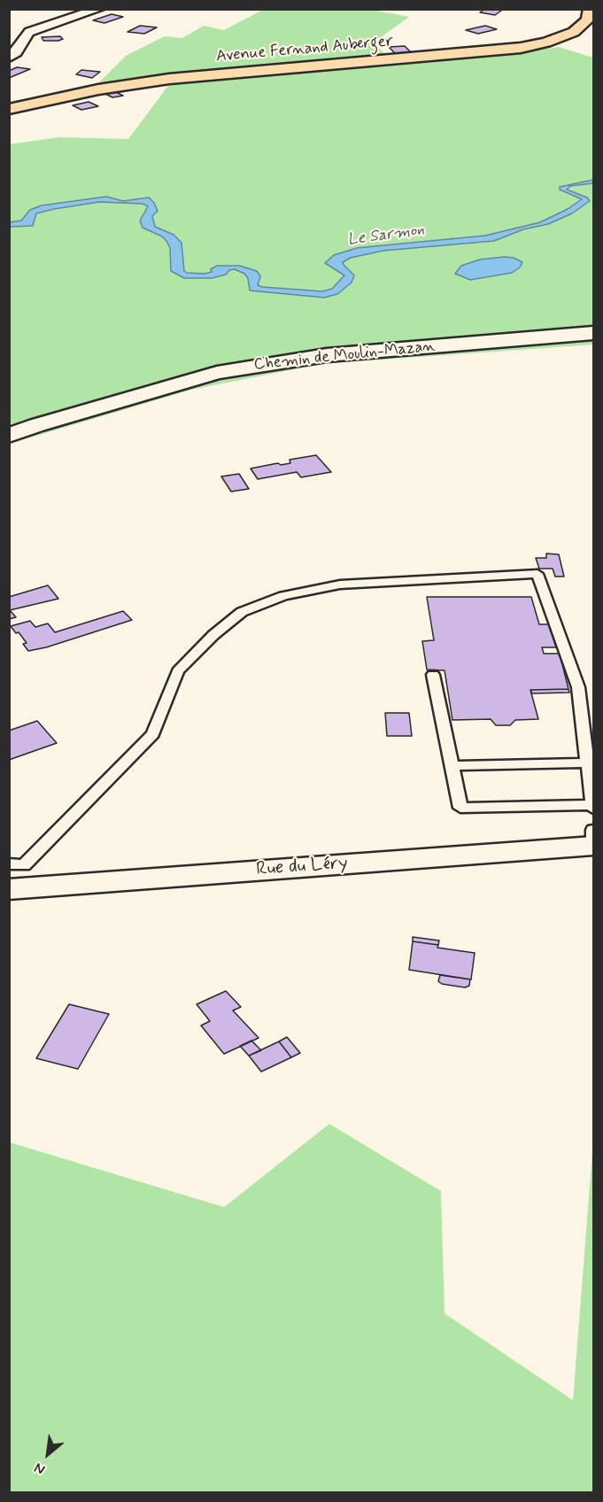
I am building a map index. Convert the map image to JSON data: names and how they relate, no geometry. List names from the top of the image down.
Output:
{
  "streets": {
    "main road": ["Avenue Fernand Auberger"],
    "street": ["Chemin de Moulin-Mazan", "Rue du Léry"]
  },
  "water": ["Le Sarmon"],
  "north": "bottom left"
}
